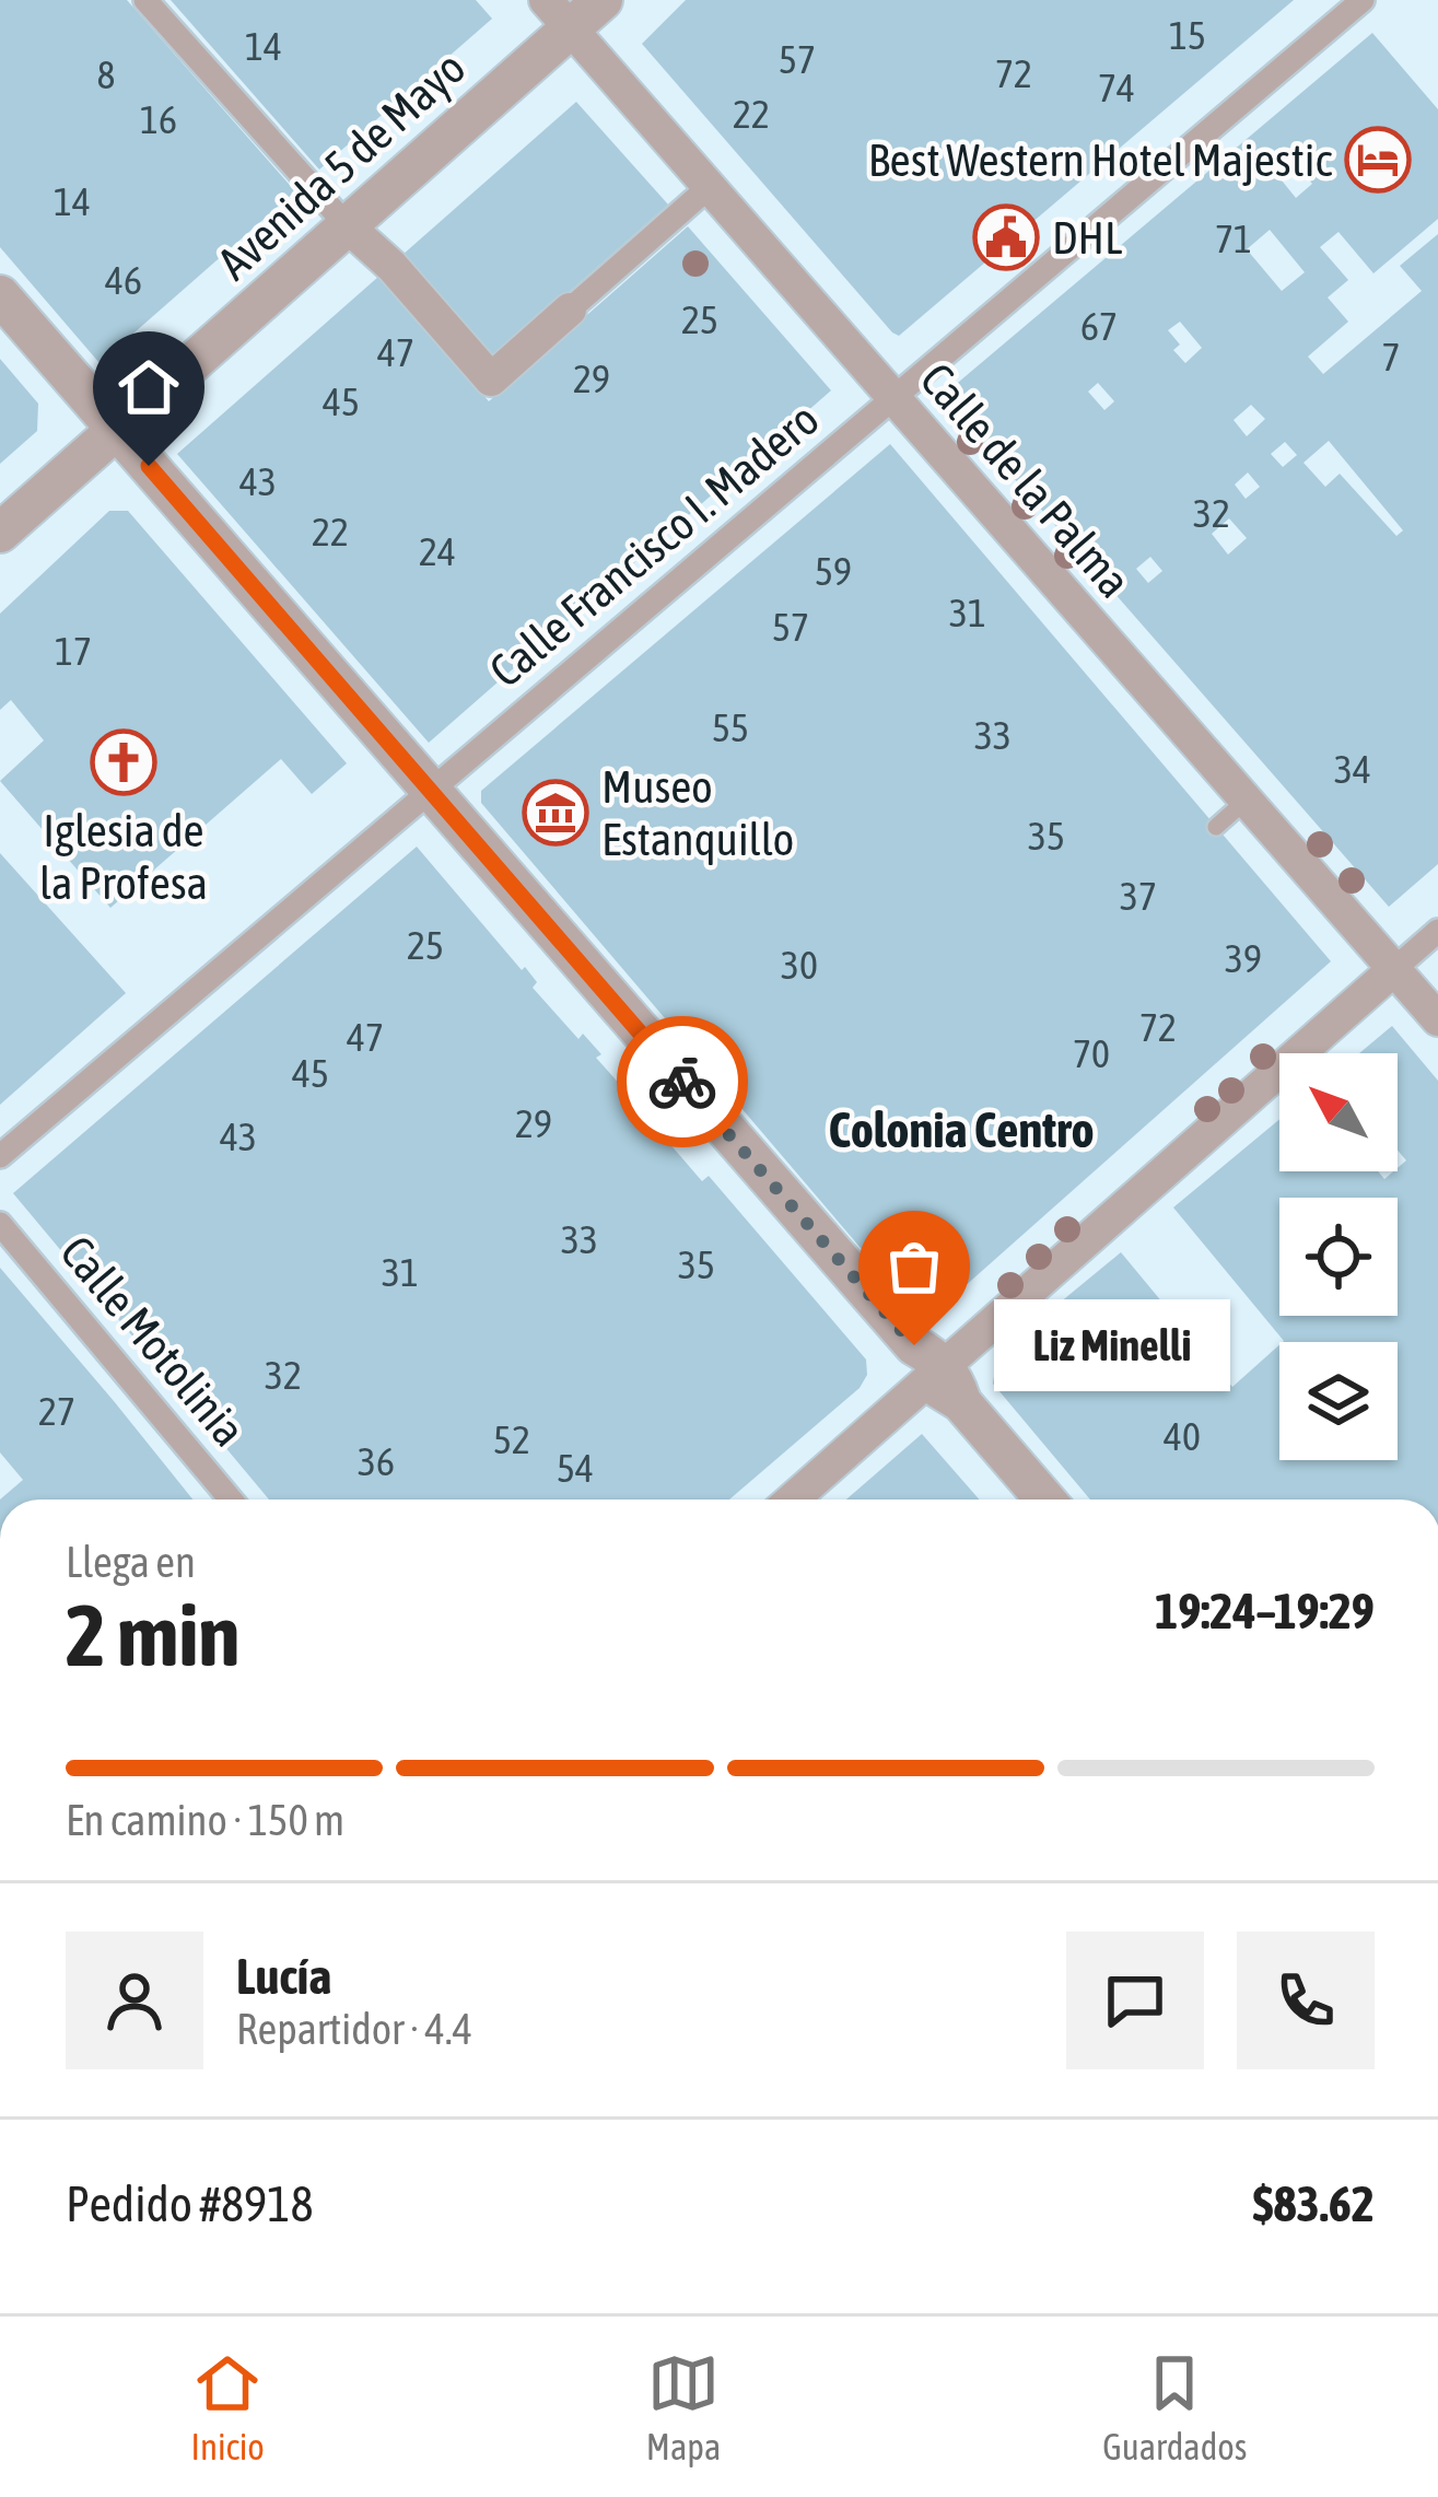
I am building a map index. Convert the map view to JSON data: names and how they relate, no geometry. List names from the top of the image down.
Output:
{
  "streets": {
    "street": [
      "Avenida 5 de Mayo",
      "Calle de la Palma",
      "Calle Francisco I. Madero",
      "Calle Motolinia"
    ]
  },
  "crossings": [
    ["Avenida 5 de Mayo", "Calle de la Palma"],
    ["Calle de la Palma", "Calle Francisco I. Madero"]
  ],
  "districts": ["Colonia Centro"],
  "places": {
    "hotel": ["Best Western Hotel Majestic"],
    "public building": ["DHL"],
    "church": ["Iglesia de la Profesa"],
    "museum": ["Museo Estanquillo"],
    "other": ["Liz Minelli"]
  },
  "house_numbers": [
    "15",
    "14",
    "57",
    "72",
    "8",
    "74",
    "22",
    "16",
    "14",
    "71",
    "46",
    "25",
    "67",
    "47",
    "7",
    "29",
    "45",
    "43",
    "32",
    "22",
    "24",
    "59",
    "31",
    "57",
    "17",
    "55",
    "33",
    "34",
    "35",
    "37",
    "25",
    "39",
    "30",
    "72",
    "47",
    "70",
    "45",
    "29",
    "43",
    "33",
    "35",
    "31",
    "32",
    "27",
    "40",
    "52",
    "36",
    "54"
  ],
  "north": "top left",
  "page": {
    "bubble": "Liz Minelli",
    "heading": ["2 min", "Llega en", "19:24–19:29"],
    "panel": [
      "Lucía",
      "Repartidor · 4.4",
      "Pedido #8918",
      "$83.62"
    ],
    "bar": "En camino · 150 m",
    "tabs": ["Inicio", "Mapa", "Guardados"]
  }
}
